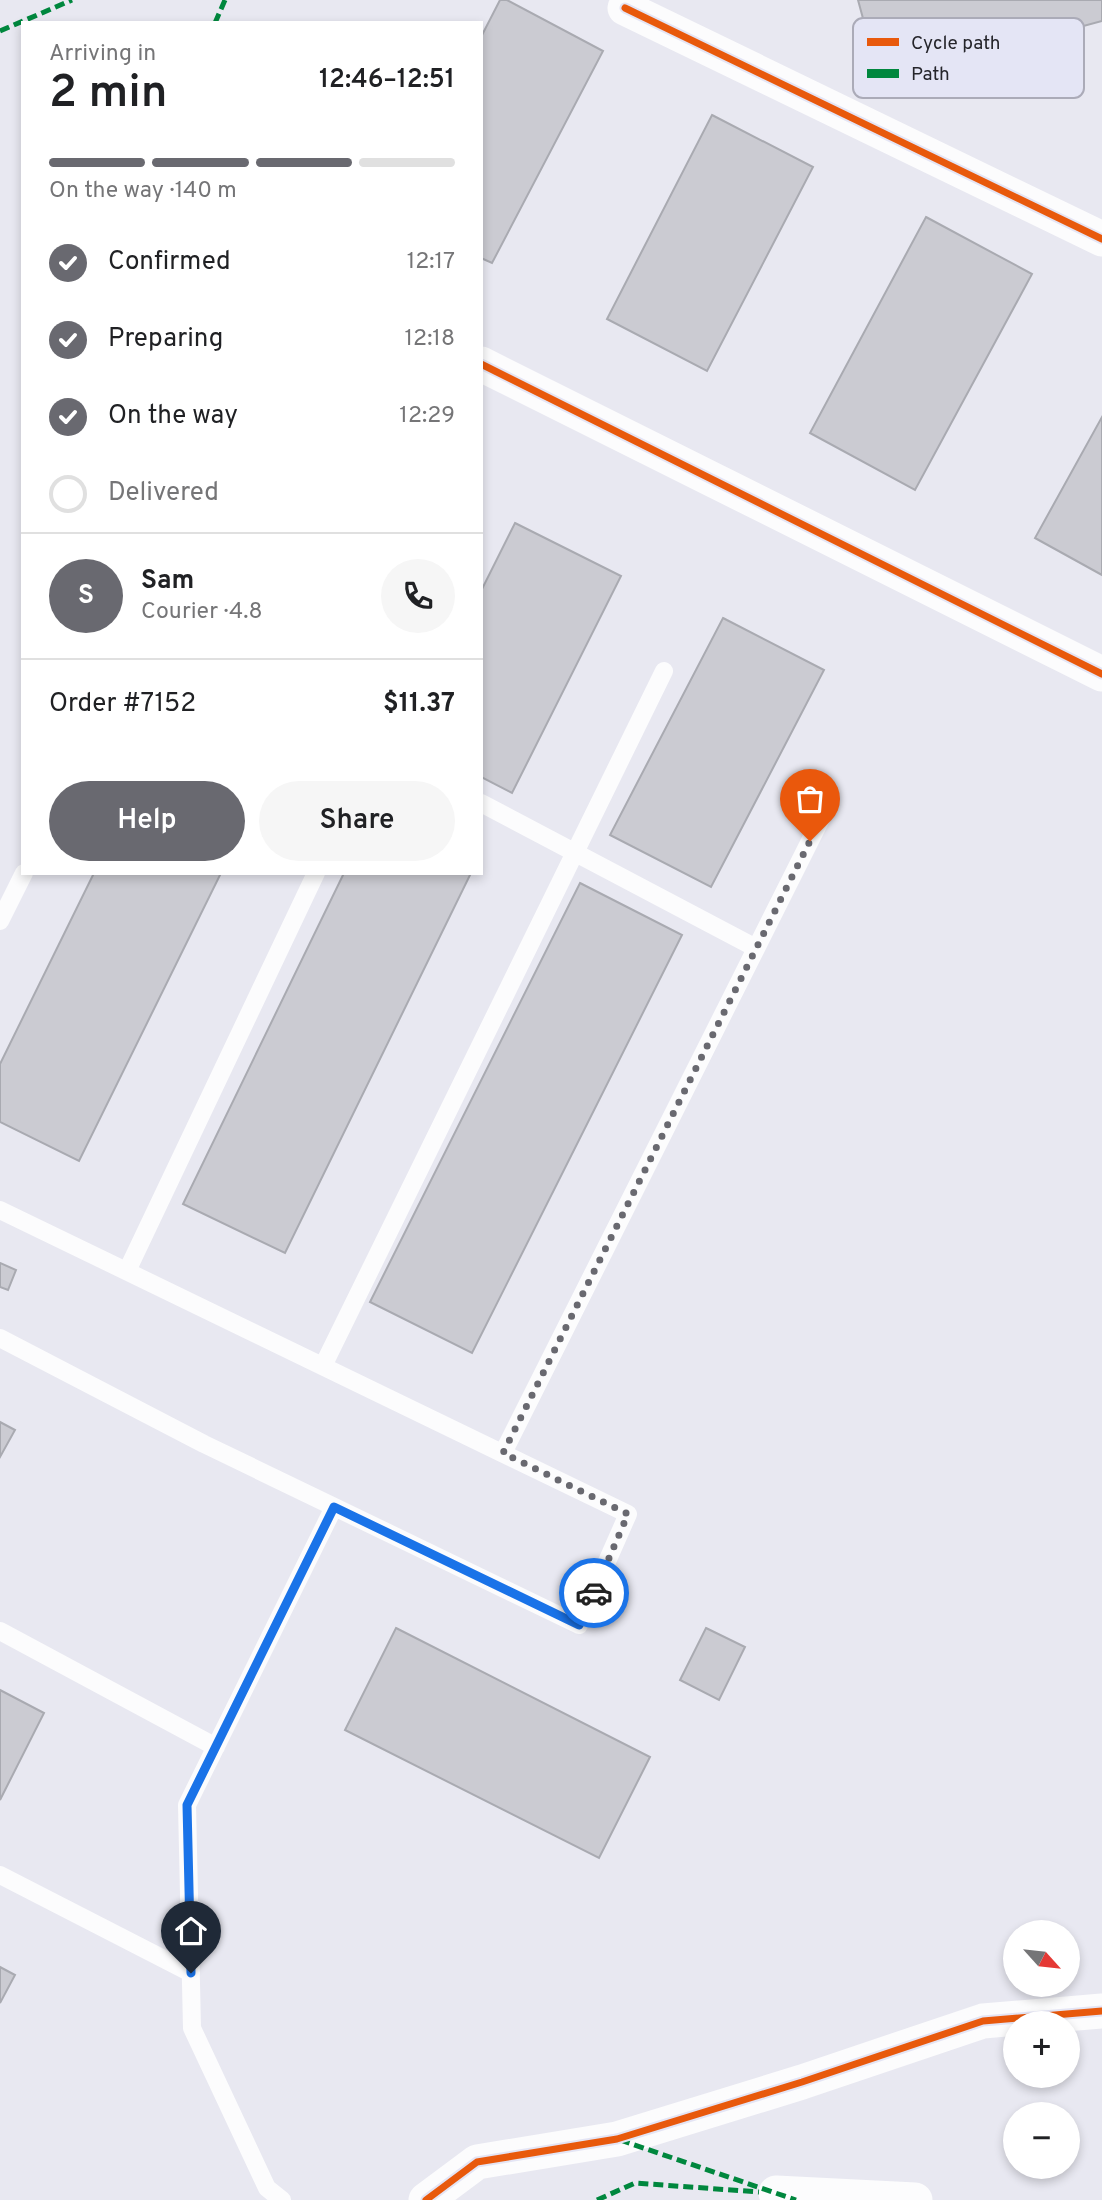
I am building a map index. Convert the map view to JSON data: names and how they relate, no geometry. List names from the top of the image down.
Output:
{
  "legend": ["Cycle path", "Path"],
  "north": "bottom right",
  "page": {
    "heading": ["2 min", "Arriving in", "12:46–12:51"],
    "panel": [
      "Sam",
      "Courier · 4.8",
      "Order #7152",
      "$11.37"
    ],
    "bar": "On the way · 140 m",
    "list": [
      ["Confirmed", "12:17"],
      ["Preparing", "12:18"],
      ["On the way", "12:29"],
      "Delivered"
    ],
    "round": "S",
    "buttons": ["Help", "Share"],
    "map_buttons": ["+", "−"]
  }
}
